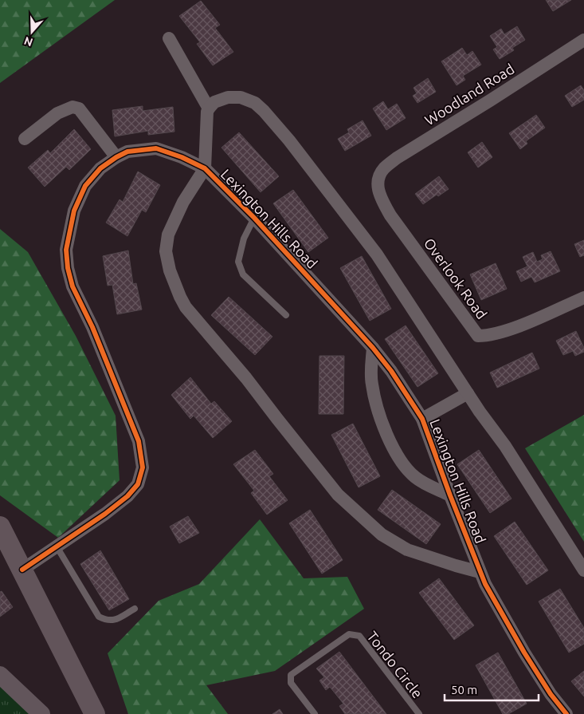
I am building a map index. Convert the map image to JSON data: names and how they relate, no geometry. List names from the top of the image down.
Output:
{
  "streets": {
    "street": ["Woodland Road", "Lexington Hills Road", "Overlook Road"],
    "lane": ["Tondo Circle"]
  },
  "crossings": [
    ["Woodland Road", "Overlook Road"]
  ],
  "scale_bar": "50 m",
  "north": "bottom"
}
